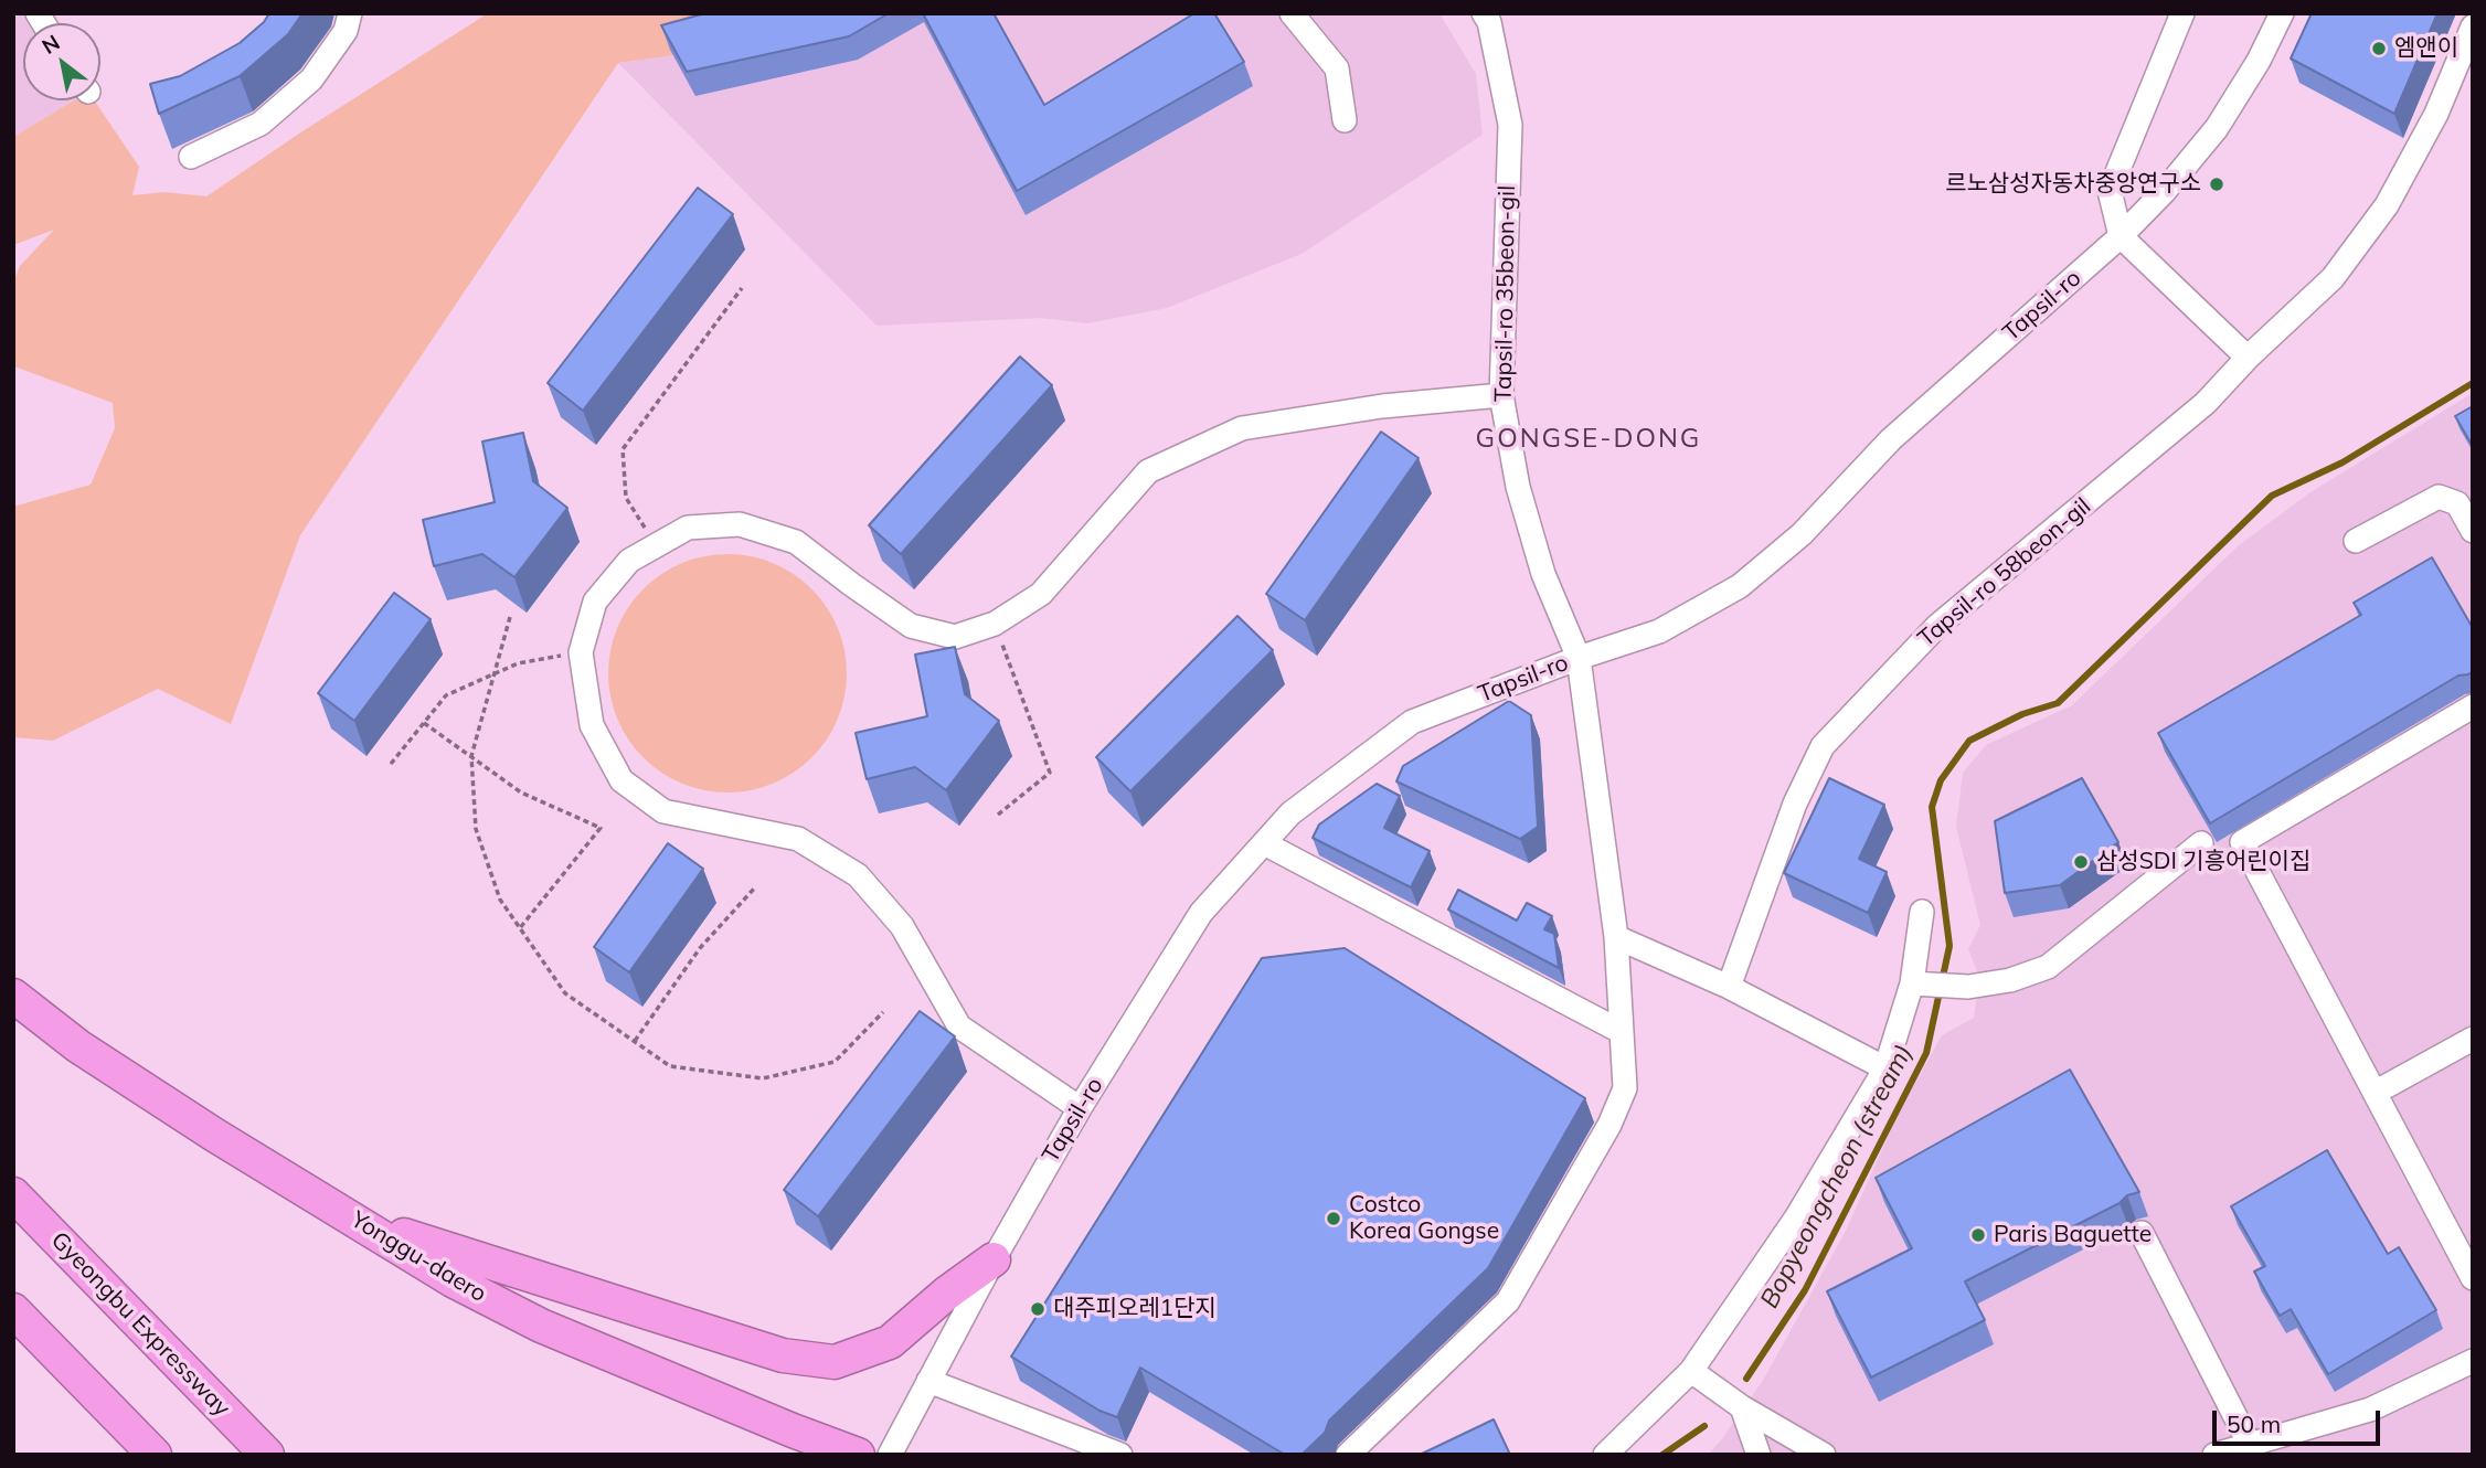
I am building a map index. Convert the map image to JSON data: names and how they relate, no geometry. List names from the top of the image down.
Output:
{
  "streets": {
    "highway": ["Yonggu-daero", "Gyeongbu Expressway"],
    "street": ["Tapsil-ro 35beon-gil", "Tapsil-ro", "Tapsil-ro 58beon-gil"]
  },
  "crossings": [
    ["Tapsil-ro 35beon-gil", "Tapsil-ro"]
  ],
  "districts": ["GONGSE-DONG"],
  "water": ["Bopyeongcheon (stream)"],
  "places": [
    "엠앤이",
    "르노삼성자동차중앙연구소",
    "삼성SDI 기흥어린이집",
    "Costco Korea Gongse",
    "Paris Baguette",
    "대주피오레1단지"
  ],
  "scale_bar": "50 m",
  "north": "top left"
}
